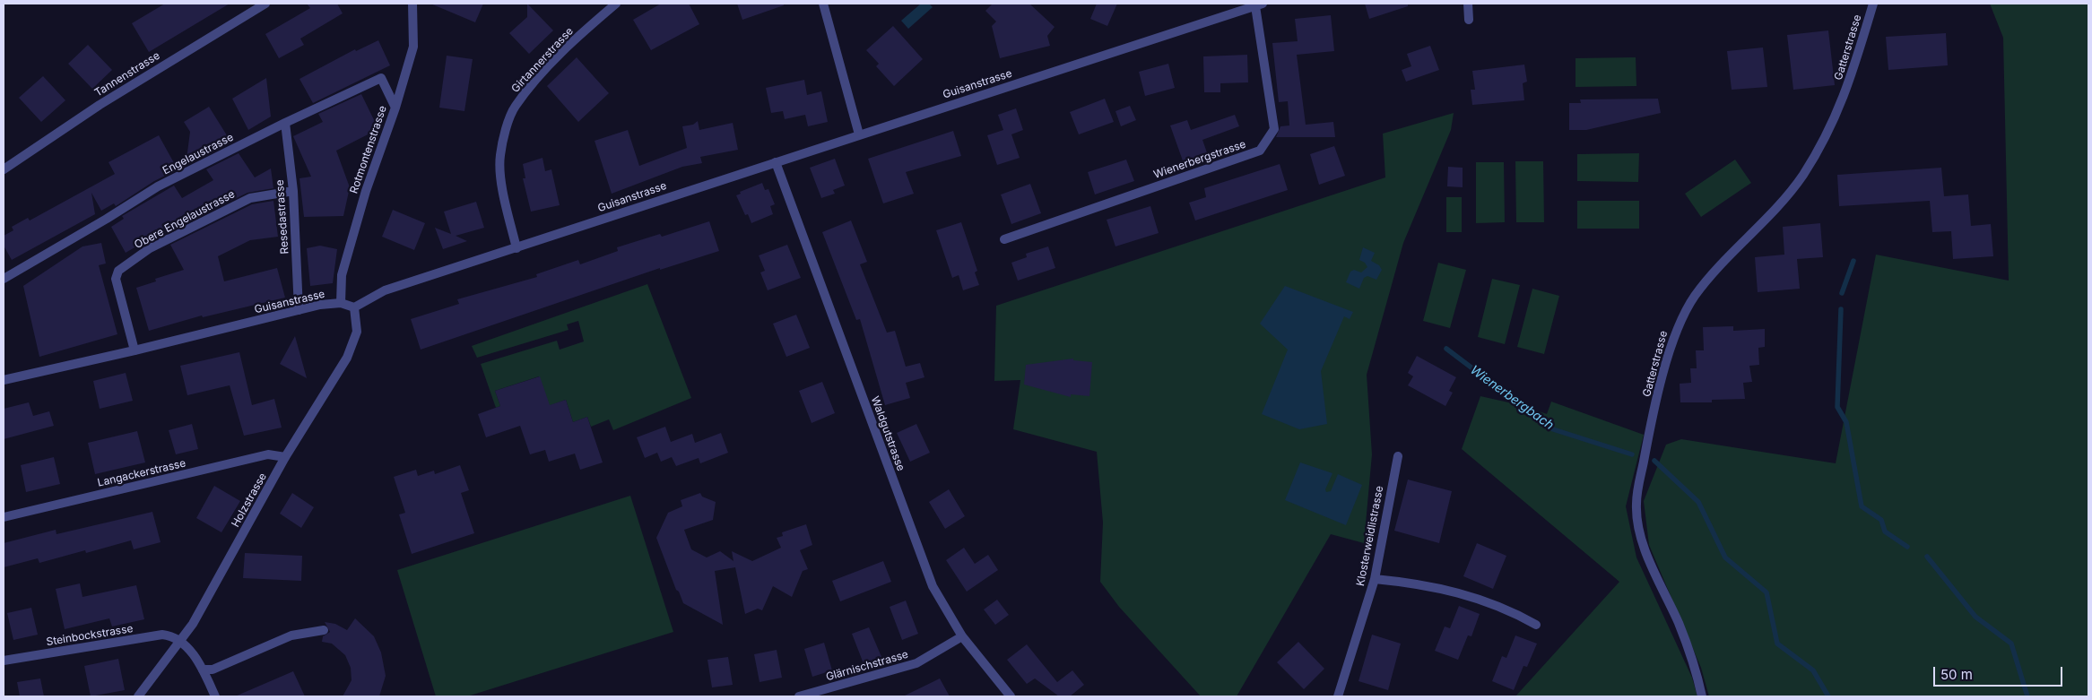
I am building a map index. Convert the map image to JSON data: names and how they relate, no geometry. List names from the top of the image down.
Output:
{
  "streets": {
    "street": [
      "Gatterstrasse",
      "Girtannerstrasse",
      "Tannenstrasse",
      "Guisanstrasse",
      "Rotmontenstrasse",
      "Engelaustrasse",
      "Wienerbergstrasse",
      "Resedastrasse",
      "Obere Engelaustrasse",
      "Waldgutstrasse",
      "Langackerstrasse",
      "Holzstrasse",
      "Klosterweidlistrasse",
      "Steinbockstrasse",
      "Glärnischstrasse"
    ]
  },
  "crossings": [
    ["Girtannerstrasse", "Guisanstrasse"],
    ["Guisanstrasse", "Rotmontenstrasse"],
    ["Guisanstrasse", "Wienerbergstrasse"],
    ["Guisanstrasse", "Resedastrasse"],
    ["Guisanstrasse", "Obere Engelaustrasse"],
    ["Guisanstrasse", "Waldgutstrasse"],
    ["Guisanstrasse", "Holzstrasse"],
    ["Rotmontenstrasse", "Engelaustrasse"],
    ["Engelaustrasse", "Resedastrasse"],
    ["Resedastrasse", "Obere Engelaustrasse"],
    ["Waldgutstrasse", "Glärnischstrasse"],
    ["Langackerstrasse", "Holzstrasse"],
    ["Holzstrasse", "Steinbockstrasse"]
  ],
  "water": ["Wienerbergbach"],
  "scale_bar": "50 m"
}
